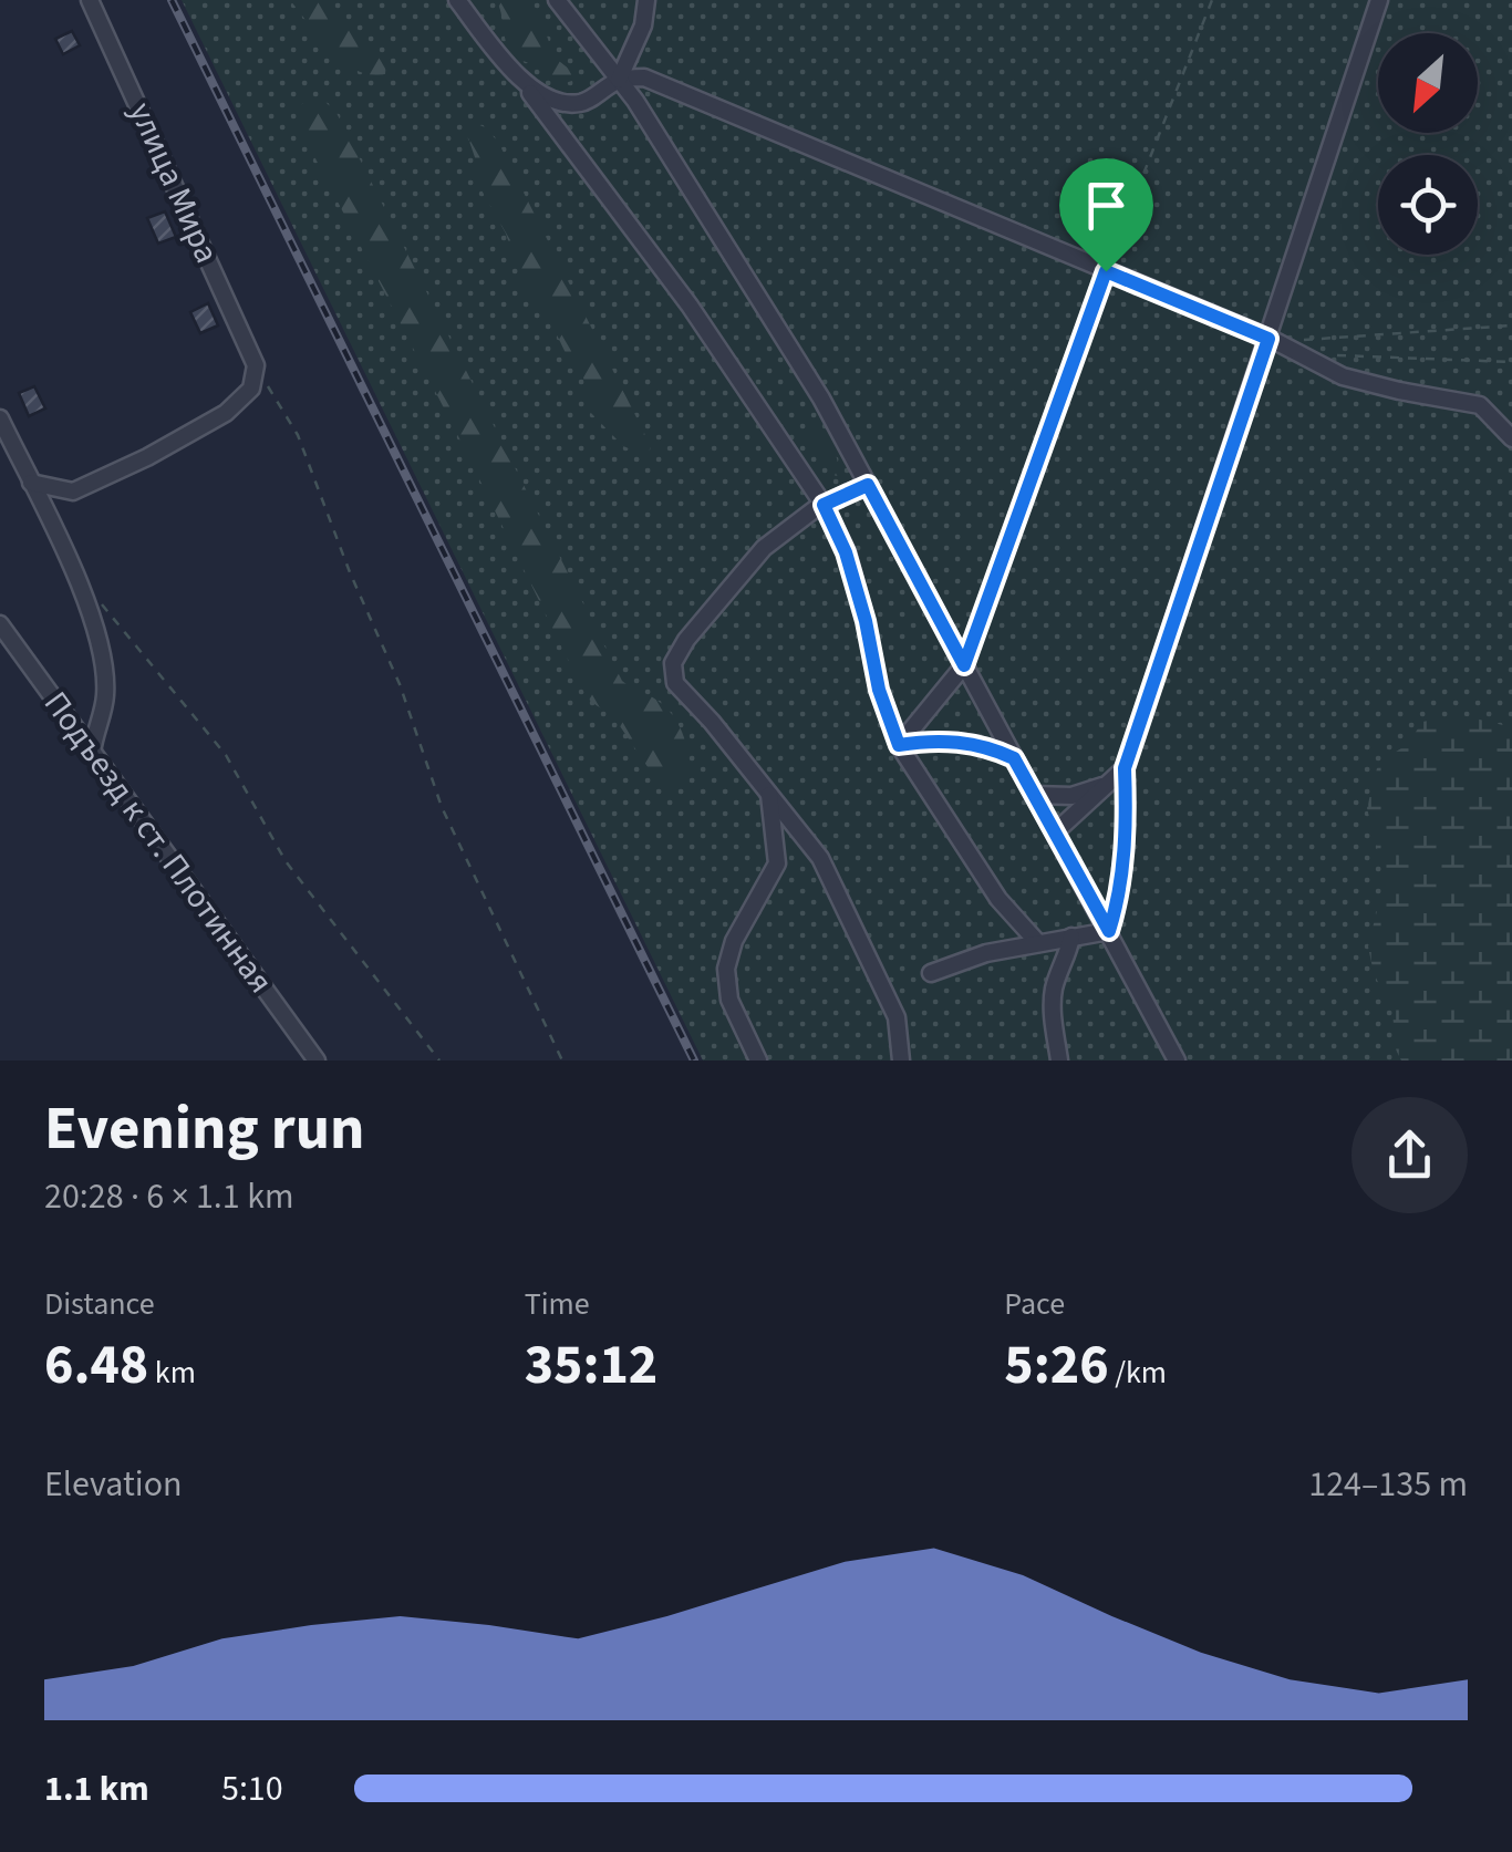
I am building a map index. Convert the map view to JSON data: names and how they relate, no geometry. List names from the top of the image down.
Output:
{
  "streets": {
    "street": ["улица Мира", "Подъезд к ст. Плотинная"]
  },
  "north": "bottom left",
  "page": {
    "heading": ["Evening run", "20:28 · 6 × 1.1 km"],
    "stats": [
      ["Distance", "6.48 km"],
      ["Time", "35:12"],
      ["Pace", "5:26 /km"]
    ],
    "chart": ["Elevation", "124–135 m"],
    "list": [
      {
        "name": "1.1 km",
        "note": "5:10"
      }
    ]
  }
}
